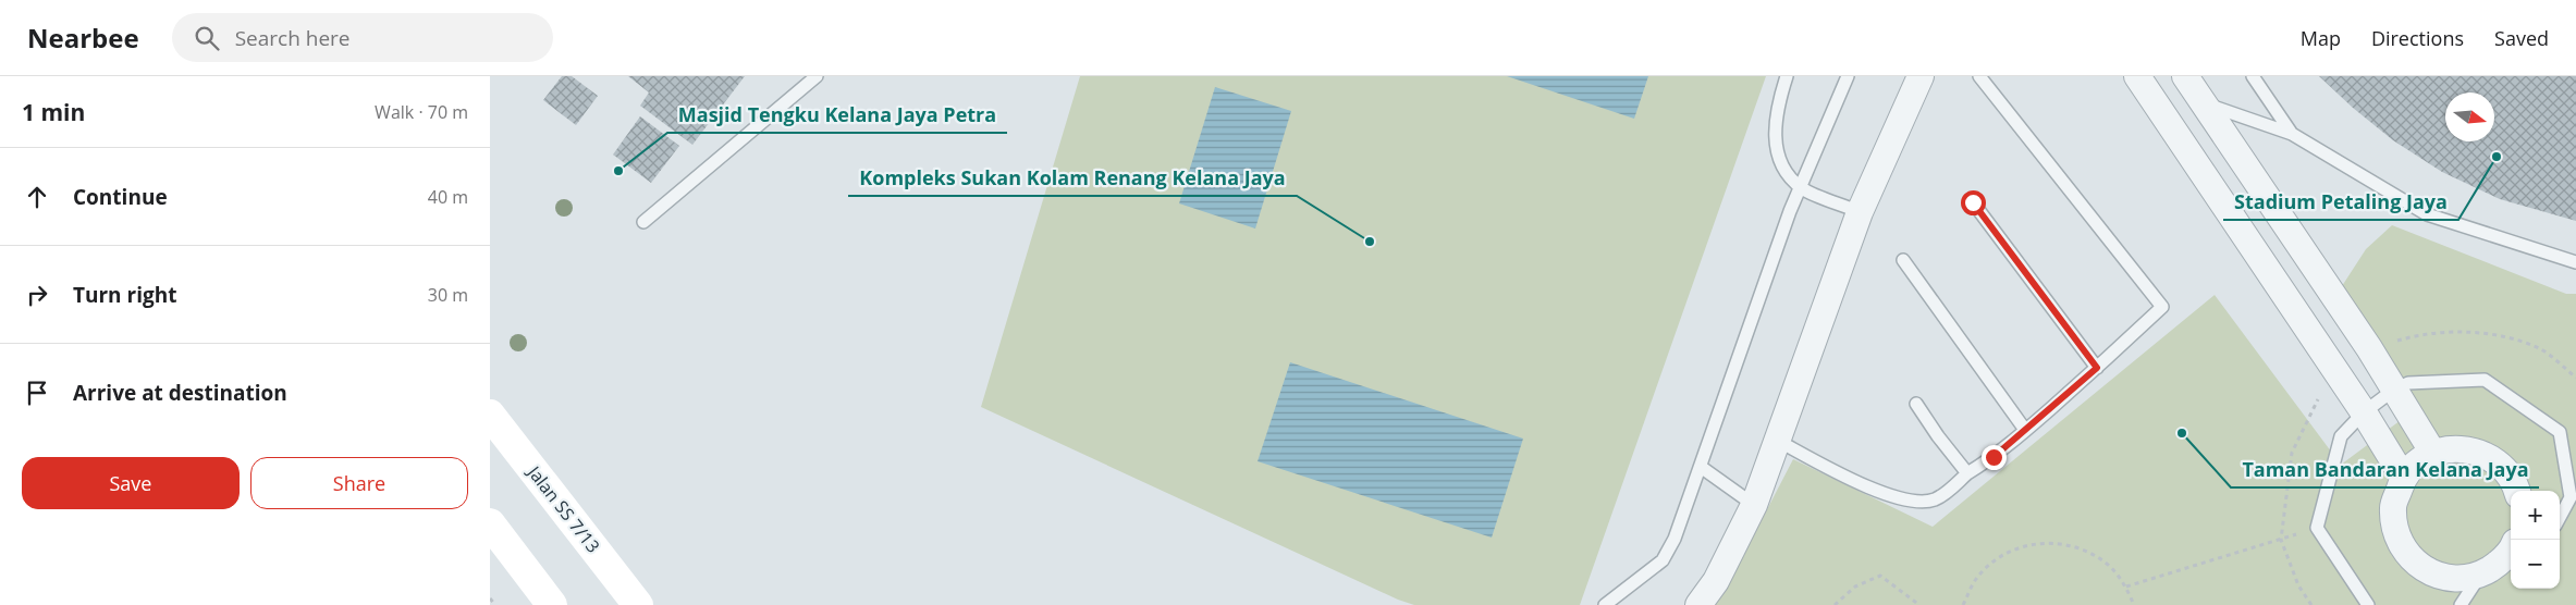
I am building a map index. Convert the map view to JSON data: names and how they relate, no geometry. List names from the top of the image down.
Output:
{
  "streets": {
    "street": ["Jalan SS 7/13"]
  },
  "places": [
    "Stadium Petaling Jaya",
    "Masjid Tengku Kelana Jaya Petra",
    "Kompleks Sukan Kolam Renang Kelana Jaya",
    "Taman Bandaran Kelana Jaya"
  ],
  "north": "right",
  "page": {
    "header": "Nearbee",
    "search": "Search here",
    "nav": ["Map", "Directions", "Saved"],
    "heading": ["1 min", "Walk · 70 m"],
    "list": [
      ["Continue", "40 m"],
      ["Turn right", "30 m"],
      "Arrive at destination"
    ],
    "buttons": ["Save", "Share"],
    "map_buttons": ["+", "−"]
  }
}
